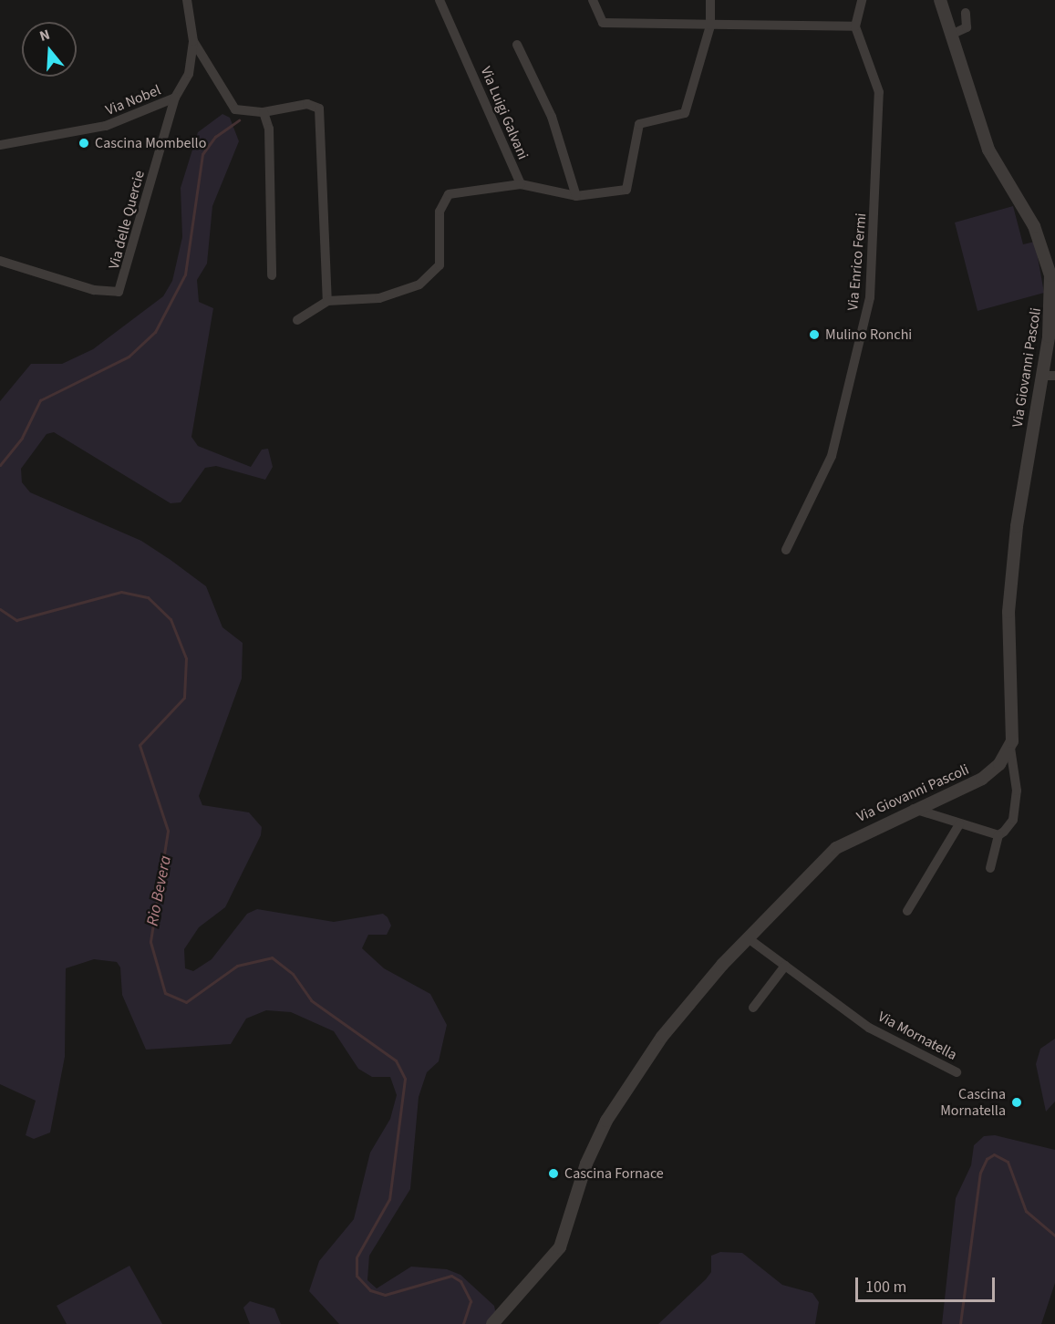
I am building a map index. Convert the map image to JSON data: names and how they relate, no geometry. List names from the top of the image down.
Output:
{
  "streets": {
    "street": [
      "Via Nobel",
      "Via Luigi Galvani",
      "Via delle Quercie",
      "Via Enrico Fermi",
      "Via Giovanni Pascoli",
      "Via Mornatella"
    ]
  },
  "crossings": [
    ["Via Nobel", "Via delle Quercie"],
    ["Via Giovanni Pascoli", "Via Mornatella"]
  ],
  "water": ["Rio Bevera"],
  "places": [
    "Cascina Mombello",
    "Mulino Ronchi",
    "Cascina Mornatella",
    "Cascina Fornace"
  ],
  "scale_bar": "100 m",
  "north": "top"
}
